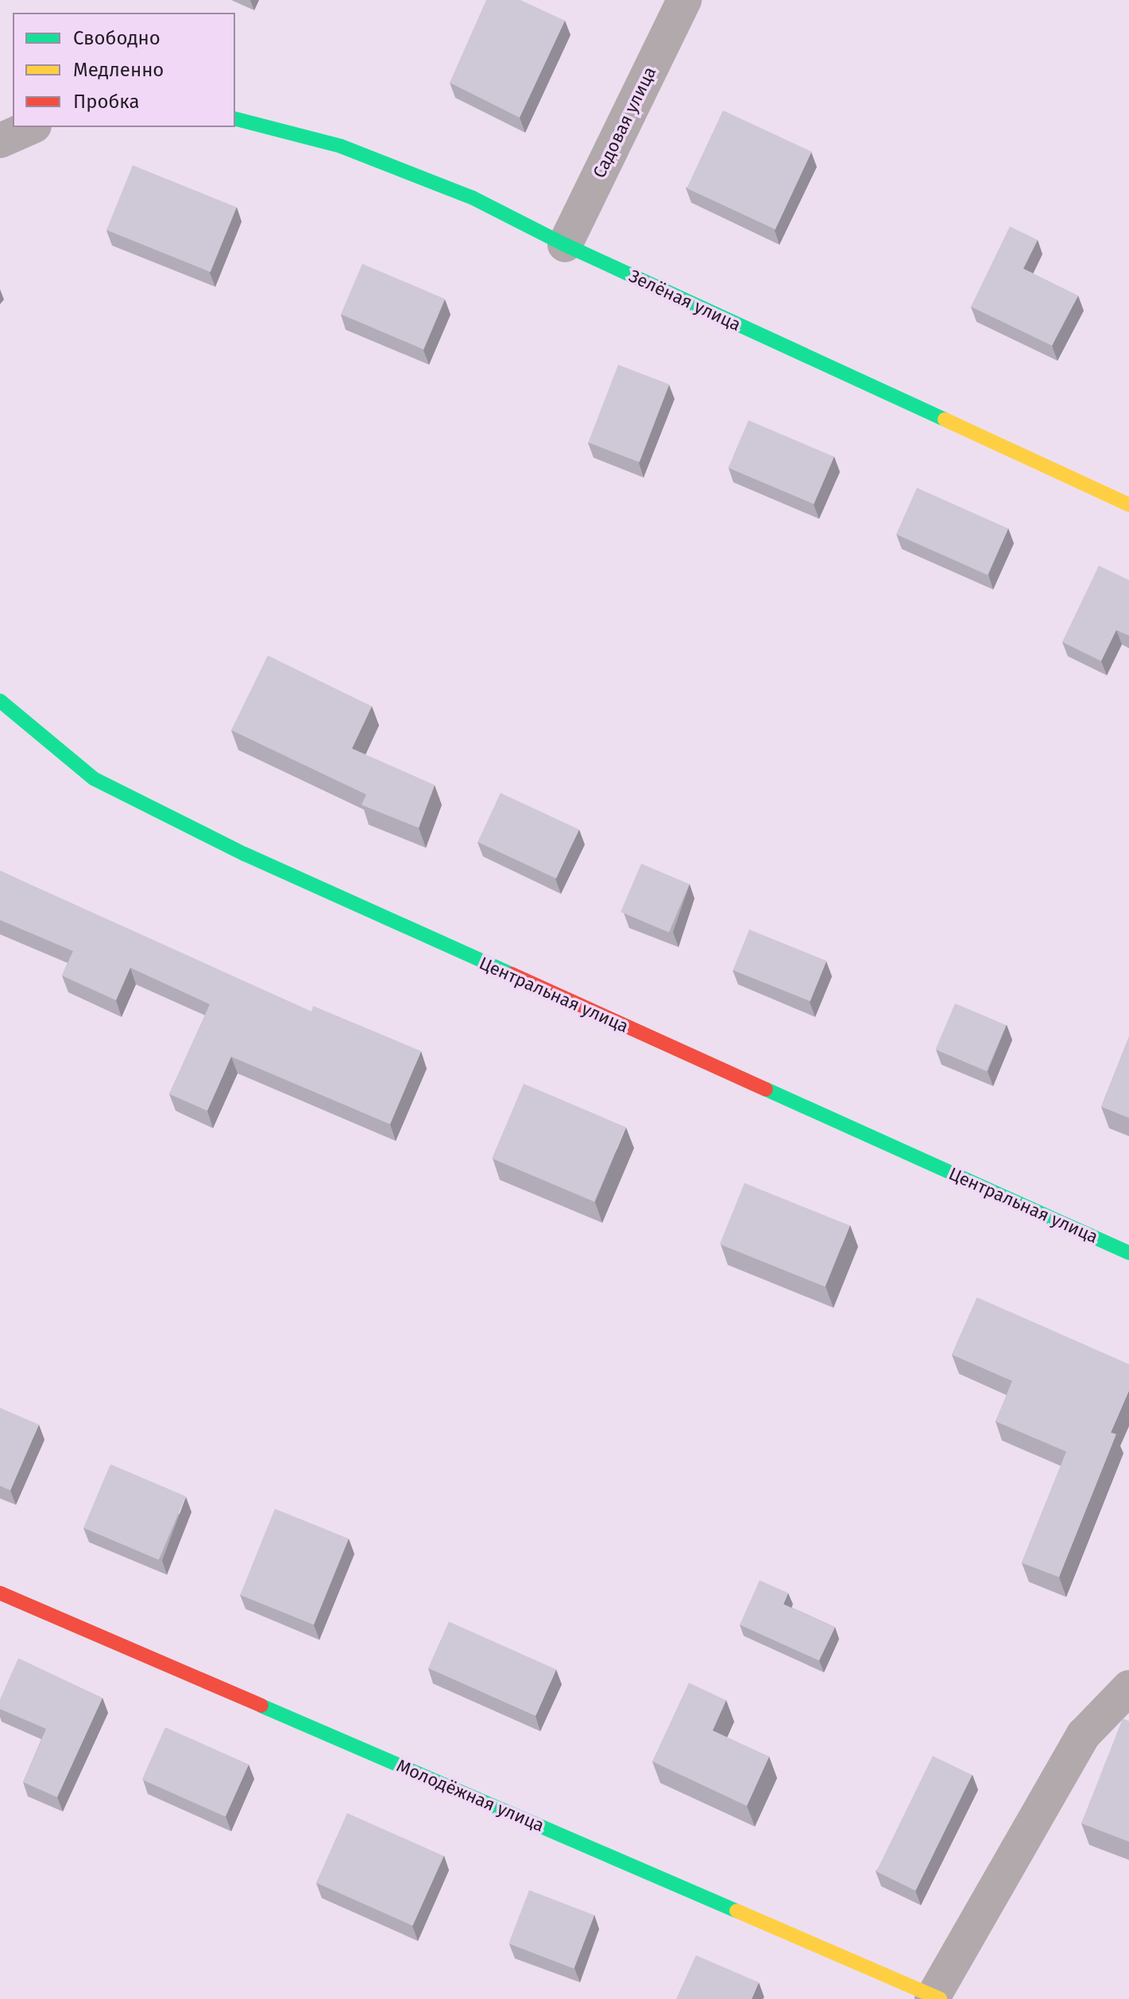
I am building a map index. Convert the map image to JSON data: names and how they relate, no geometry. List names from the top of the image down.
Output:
{
  "streets": {
    "street": [
      "Садовая улица",
      "Зелёная улица",
      "Центральная улица",
      "Молодёжная улица"
    ]
  },
  "crossings": [
    ["Садовая улица", "Зелёная улица"]
  ],
  "legend": ["Свободно", "Медленно", "Пробка"]
}
